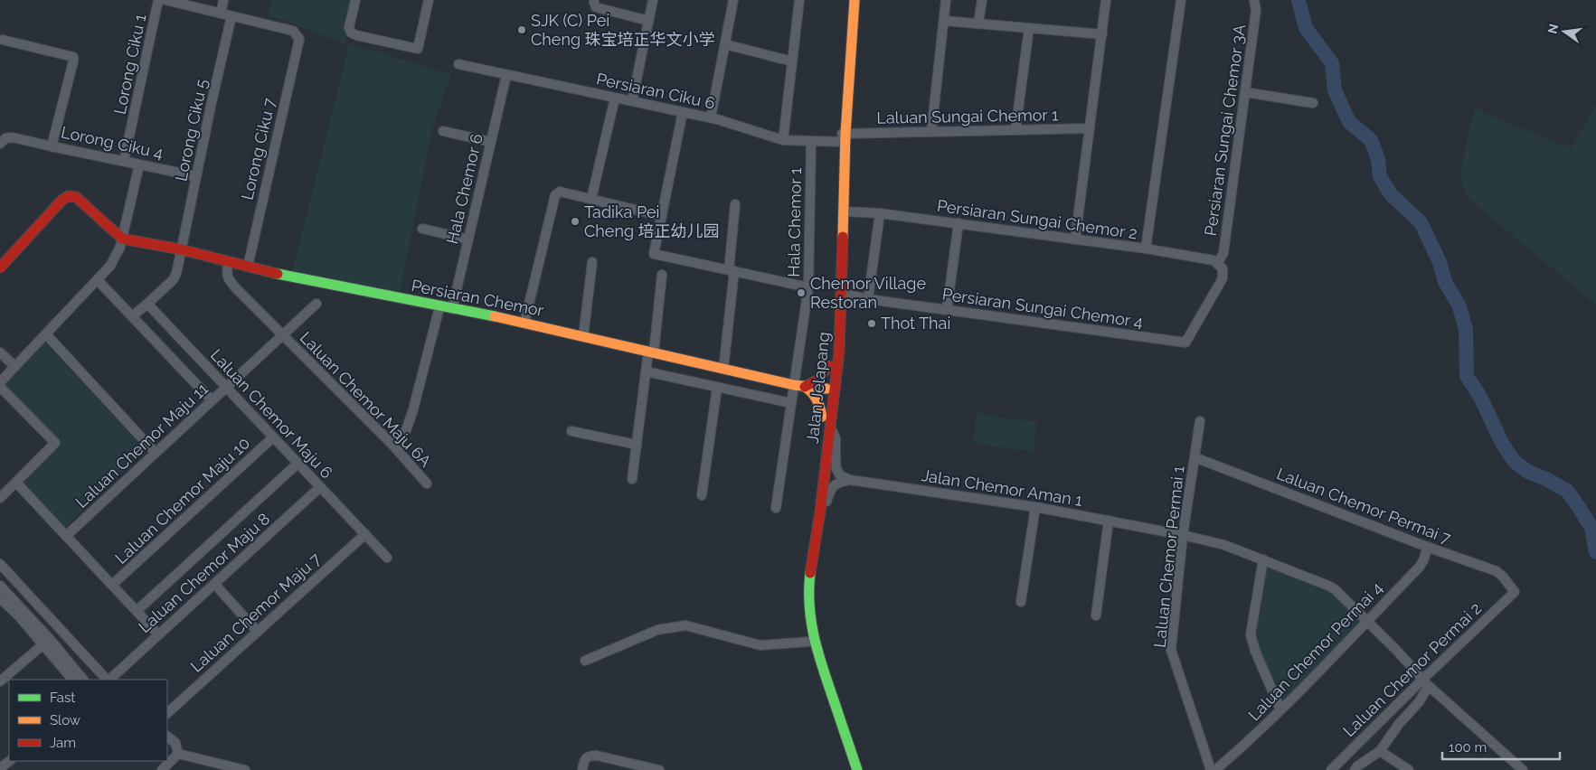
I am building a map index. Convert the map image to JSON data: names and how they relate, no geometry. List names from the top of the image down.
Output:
{
  "streets": {
    "main road": ["Persiaran Chemor", "Jalan Jelapang"],
    "street": [
      "Lorong Ciku 1",
      "Persiaran Ciku 6",
      "Laluan Sungai Chemor 1",
      "Lorong Ciku 5",
      "Persiaran Sungai Chemor 3A",
      "Lorong Ciku 4",
      "Lorong Ciku 7",
      "Hala Chemor 6",
      "Persiaran Sungai Chemor 2",
      "Hala Chemor 1",
      "Persiaran Sungai Chemor 4",
      "Laluan Chemor Maju 6A",
      "Laluan Chemor Maju 6",
      "Laluan Chemor Maju 11",
      "Jalan Chemor Aman 1",
      "Laluan Chemor Maju 10",
      "Laluan Chemor Permai 7",
      "Laluan Chemor Permai 1",
      "Laluan Chemor Maju 8",
      "Laluan Chemor Maju 7",
      "Laluan Chemor Permai 4",
      "Laluan Chemor Permai 2"
    ]
  },
  "crossings": [
    ["Lorong Ciku 1", "Lorong Ciku 4"],
    ["Persiaran Ciku 6", "Laluan Sungai Chemor 1"],
    ["Persiaran Ciku 6", "Hala Chemor 6"],
    ["Persiaran Ciku 6", "Hala Chemor 1"],
    ["Persiaran Ciku 6", "Jalan Jelapang"],
    ["Laluan Sungai Chemor 1", "Jalan Jelapang"],
    ["Lorong Ciku 5", "Lorong Ciku 4"],
    ["Lorong Ciku 5", "Lorong Ciku 7"],
    ["Lorong Ciku 5", "Persiaran Chemor"],
    ["Lorong Ciku 5", "Laluan Chemor Maju 6"],
    ["Persiaran Sungai Chemor 3A", "Persiaran Sungai Chemor 2"],
    ["Persiaran Sungai Chemor 3A", "Persiaran Sungai Chemor 4"],
    ["Lorong Ciku 7", "Persiaran Chemor"],
    ["Hala Chemor 6", "Persiaran Chemor"],
    ["Persiaran Sungai Chemor 2", "Jalan Jelapang"],
    ["Hala Chemor 1", "Persiaran Chemor"],
    ["Persiaran Chemor", "Jalan Jelapang"],
    ["Persiaran Chemor", "Laluan Chemor Maju 6A"],
    ["Persiaran Sungai Chemor 4", "Jalan Jelapang"],
    ["Laluan Chemor Maju 6A", "Laluan Chemor Maju 11"],
    ["Laluan Chemor Maju 6", "Laluan Chemor Maju 11"],
    ["Laluan Chemor Maju 6", "Laluan Chemor Maju 10"],
    ["Laluan Chemor Maju 6", "Laluan Chemor Maju 8"],
    ["Laluan Chemor Maju 6", "Laluan Chemor Maju 7"],
    ["Jalan Chemor Aman 1", "Laluan Chemor Permai 1"],
    ["Jalan Chemor Aman 1", "Laluan Chemor Permai 4"],
    ["Jalan Chemor Aman 1", "Laluan Chemor Permai 2"],
    ["Laluan Chemor Permai 7", "Laluan Chemor Permai 1"],
    ["Laluan Chemor Permai 7", "Laluan Chemor Permai 4"],
    ["Laluan Chemor Permai 7", "Laluan Chemor Permai 2"]
  ],
  "places": [
    "SJK (C) Pei Cheng 珠宝培正华文小学",
    "Tadika Pei Cheng 培正幼儿园",
    "Chemor Village Restoran",
    "Thot Thai"
  ],
  "legend": ["Fast", "Slow", "Jam"],
  "scale_bar": "100 m",
  "north": "left"
}
